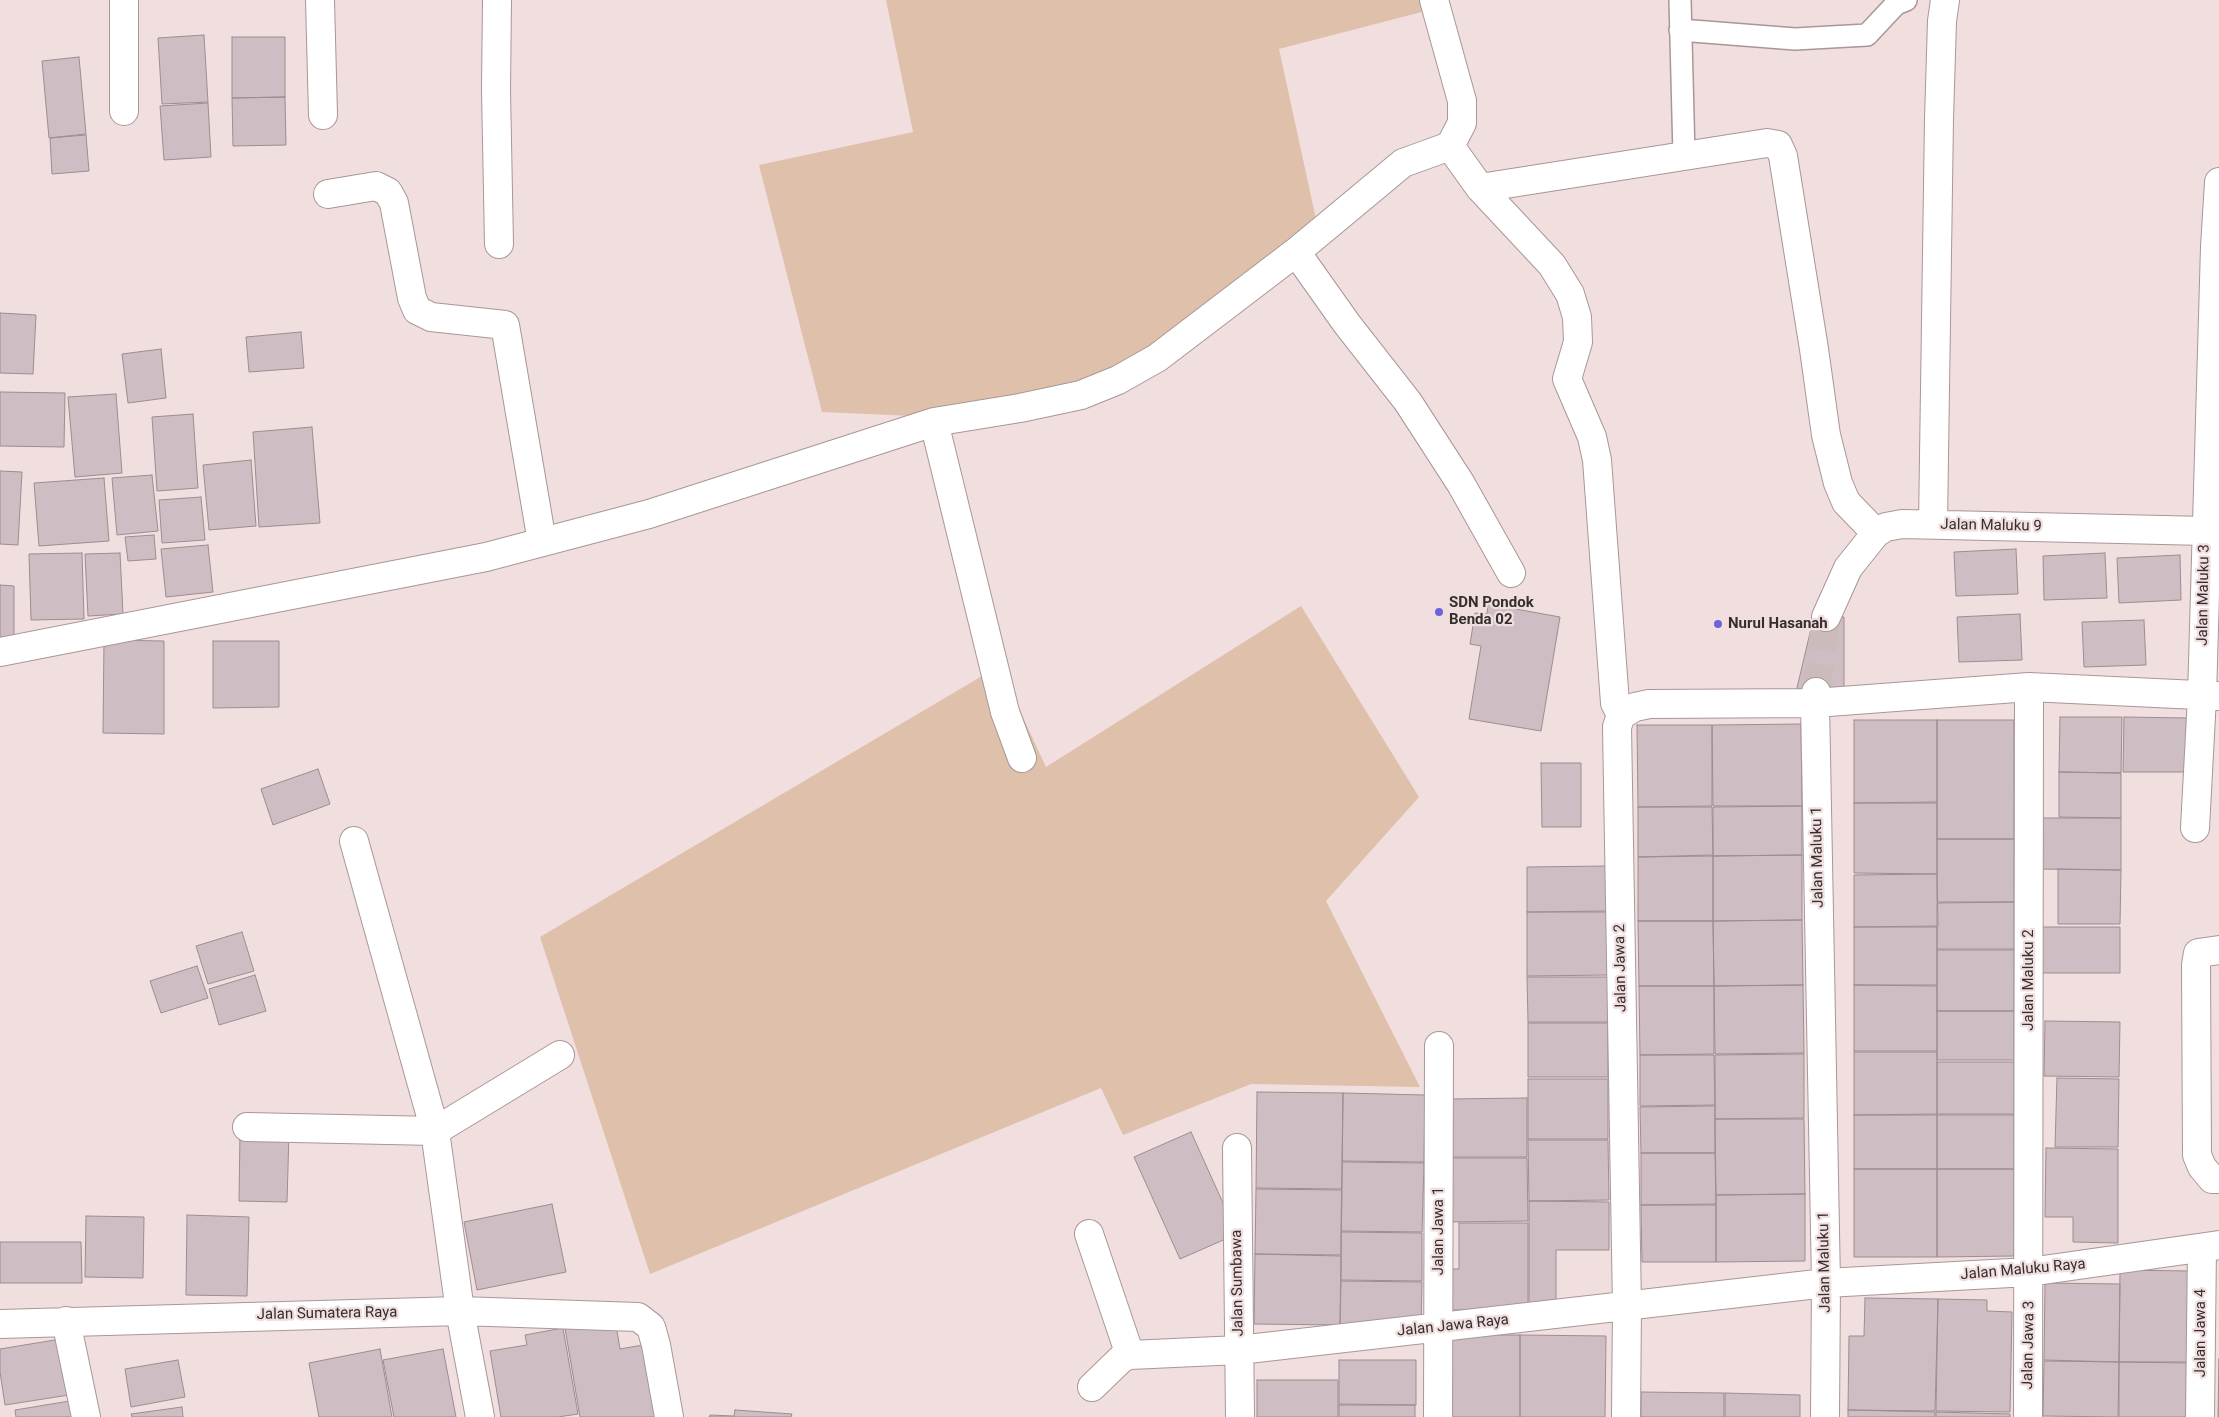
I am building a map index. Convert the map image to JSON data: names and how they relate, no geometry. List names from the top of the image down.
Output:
{
  "streets": {
    "street": [
      "Jalan Maluku 9",
      "Jalan Maluku 3",
      "Jalan Maluku 1",
      "Jalan Jawa 2",
      "Jalan Maluku 2",
      "Jalan Jawa 1",
      "Jalan Maluku Raya",
      "Jalan Sumbawa",
      "Jalan Sumatera Raya",
      "Jalan Jawa Raya",
      "Jalan Jawa 4",
      "Jalan Jawa 3"
    ]
  },
  "crossings": [
    ["Jalan Maluku 9", "Jalan Maluku 3"],
    ["Jalan Maluku 1", "Jalan Maluku Raya"],
    ["Jalan Maluku 1", "Jalan Jawa Raya"],
    ["Jalan Jawa 2", "Jalan Jawa Raya"],
    ["Jalan Maluku 2", "Jalan Maluku Raya"],
    ["Jalan Maluku 2", "Jalan Jawa 3"],
    ["Jalan Jawa 1", "Jalan Jawa Raya"],
    ["Jalan Maluku Raya", "Jalan Jawa Raya"],
    ["Jalan Maluku Raya", "Jalan Jawa 4"],
    ["Jalan Maluku Raya", "Jalan Jawa 3"],
    ["Jalan Sumbawa", "Jalan Jawa Raya"]
  ],
  "places": ["SDN Pondok Benda 02", "Nurul Hasanah"]
}
